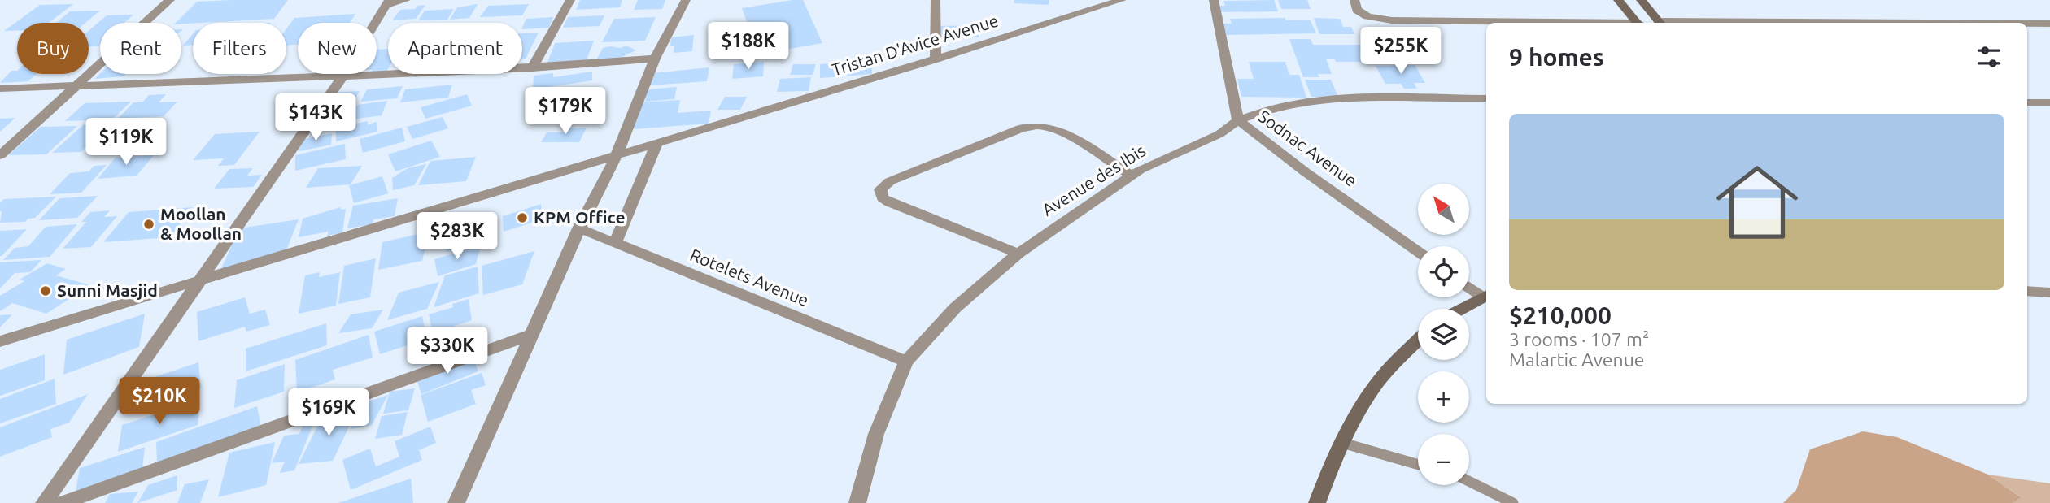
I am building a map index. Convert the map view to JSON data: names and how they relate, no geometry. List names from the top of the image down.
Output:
{
  "streets": {
    "street": [
      "Tristan D'Avice Avenue",
      "Sodnac Avenue",
      "Avenue des Ibis",
      "Rotelets Avenue"
    ]
  },
  "crossings": [
    ["Sodnac Avenue", "Avenue des Ibis"],
    ["Avenue des Ibis", "Rotelets Avenue"]
  ],
  "places": ["KPM Office", "Moollan & Moollan", "Sunni Masjid"],
  "north": "top left",
  "page": {
    "price": [
      "$188K",
      "$255K",
      "$179K",
      "$143K",
      "$119K",
      "$283K",
      "$330K",
      "$210K",
      "$169K"
    ],
    "chip": [
      "Buy",
      "Rent",
      "Filters",
      "New",
      "Apartment"
    ],
    "heading": "9 homes",
    "list": [
      {
        "name": "$210,000",
        "note": "3 rooms · 107 m² · Malartic Avenue"
      }
    ],
    "map_buttons": ["+", "−"]
  }
}
